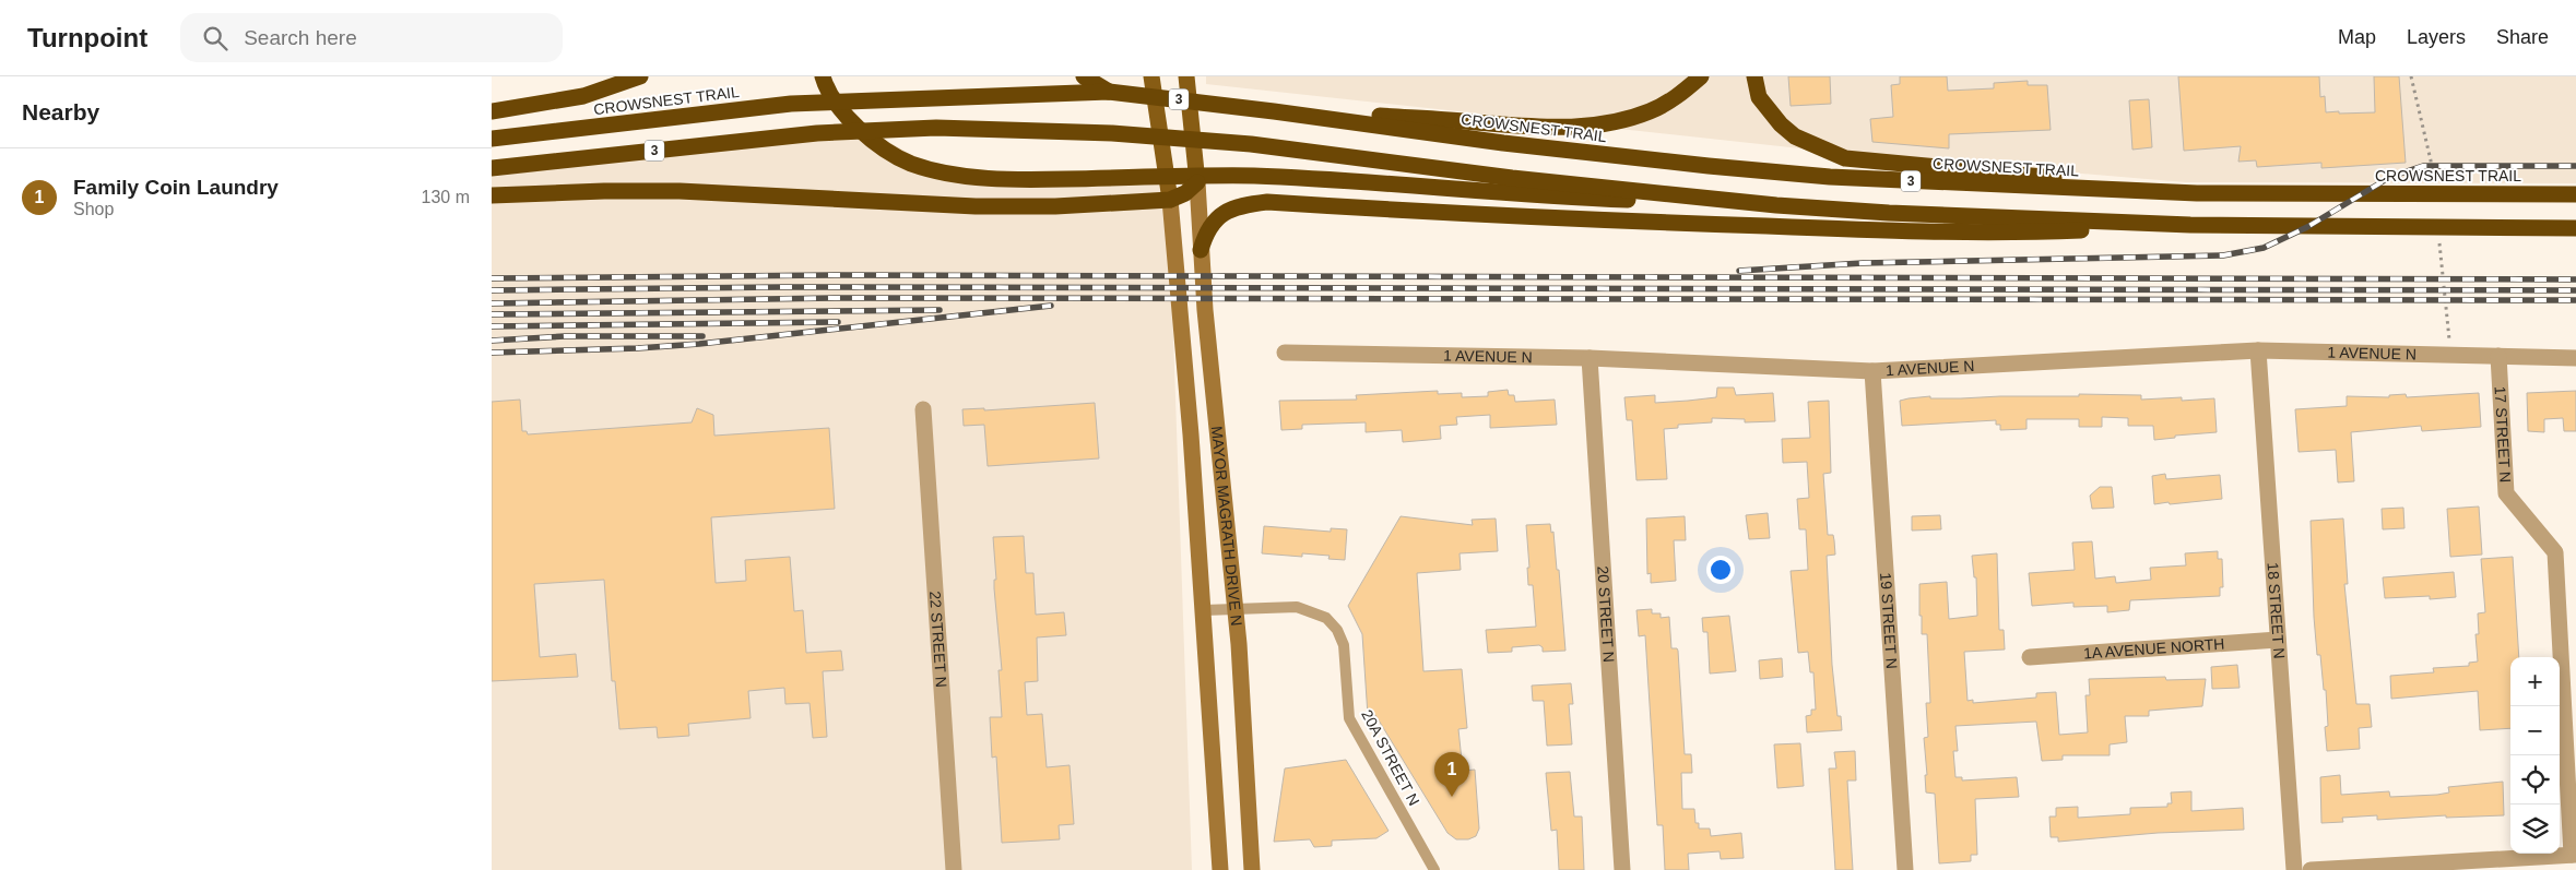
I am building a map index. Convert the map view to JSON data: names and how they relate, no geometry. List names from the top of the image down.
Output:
{
  "streets": {
    "highway": ["3", "CROWSNEST TRAIL"],
    "main road": ["MAYOR MAGRATH DRIVE N"],
    "street": [
      "1 AVENUE N",
      "17 STREET N",
      "18 STREET N",
      "20 STREET N",
      "19 STREET N",
      "22 STREET N",
      "1A AVENUE NORTH"
    ],
    "lane": ["20A STREET N"]
  },
  "crossings": [
    ["1 AVENUE N", "17 STREET N"],
    ["1 AVENUE N", "18 STREET N"],
    ["1 AVENUE N", "20 STREET N"],
    ["1 AVENUE N", "19 STREET N"],
    ["MAYOR MAGRATH DRIVE N", "20A STREET N"],
    ["18 STREET N", "1A AVENUE NORTH"]
  ],
  "page": {
    "header": "Turnpoint",
    "search": "Search here",
    "nav": ["Map", "Layers", "Share"],
    "heading": "Nearby",
    "list": [
      {
        "mark": "1",
        "name": "Family Coin Laundry",
        "note": "Shop",
        "value": "130 m"
      }
    ],
    "map_buttons": ["+", "−"],
    "pins": "1"
  }
}
